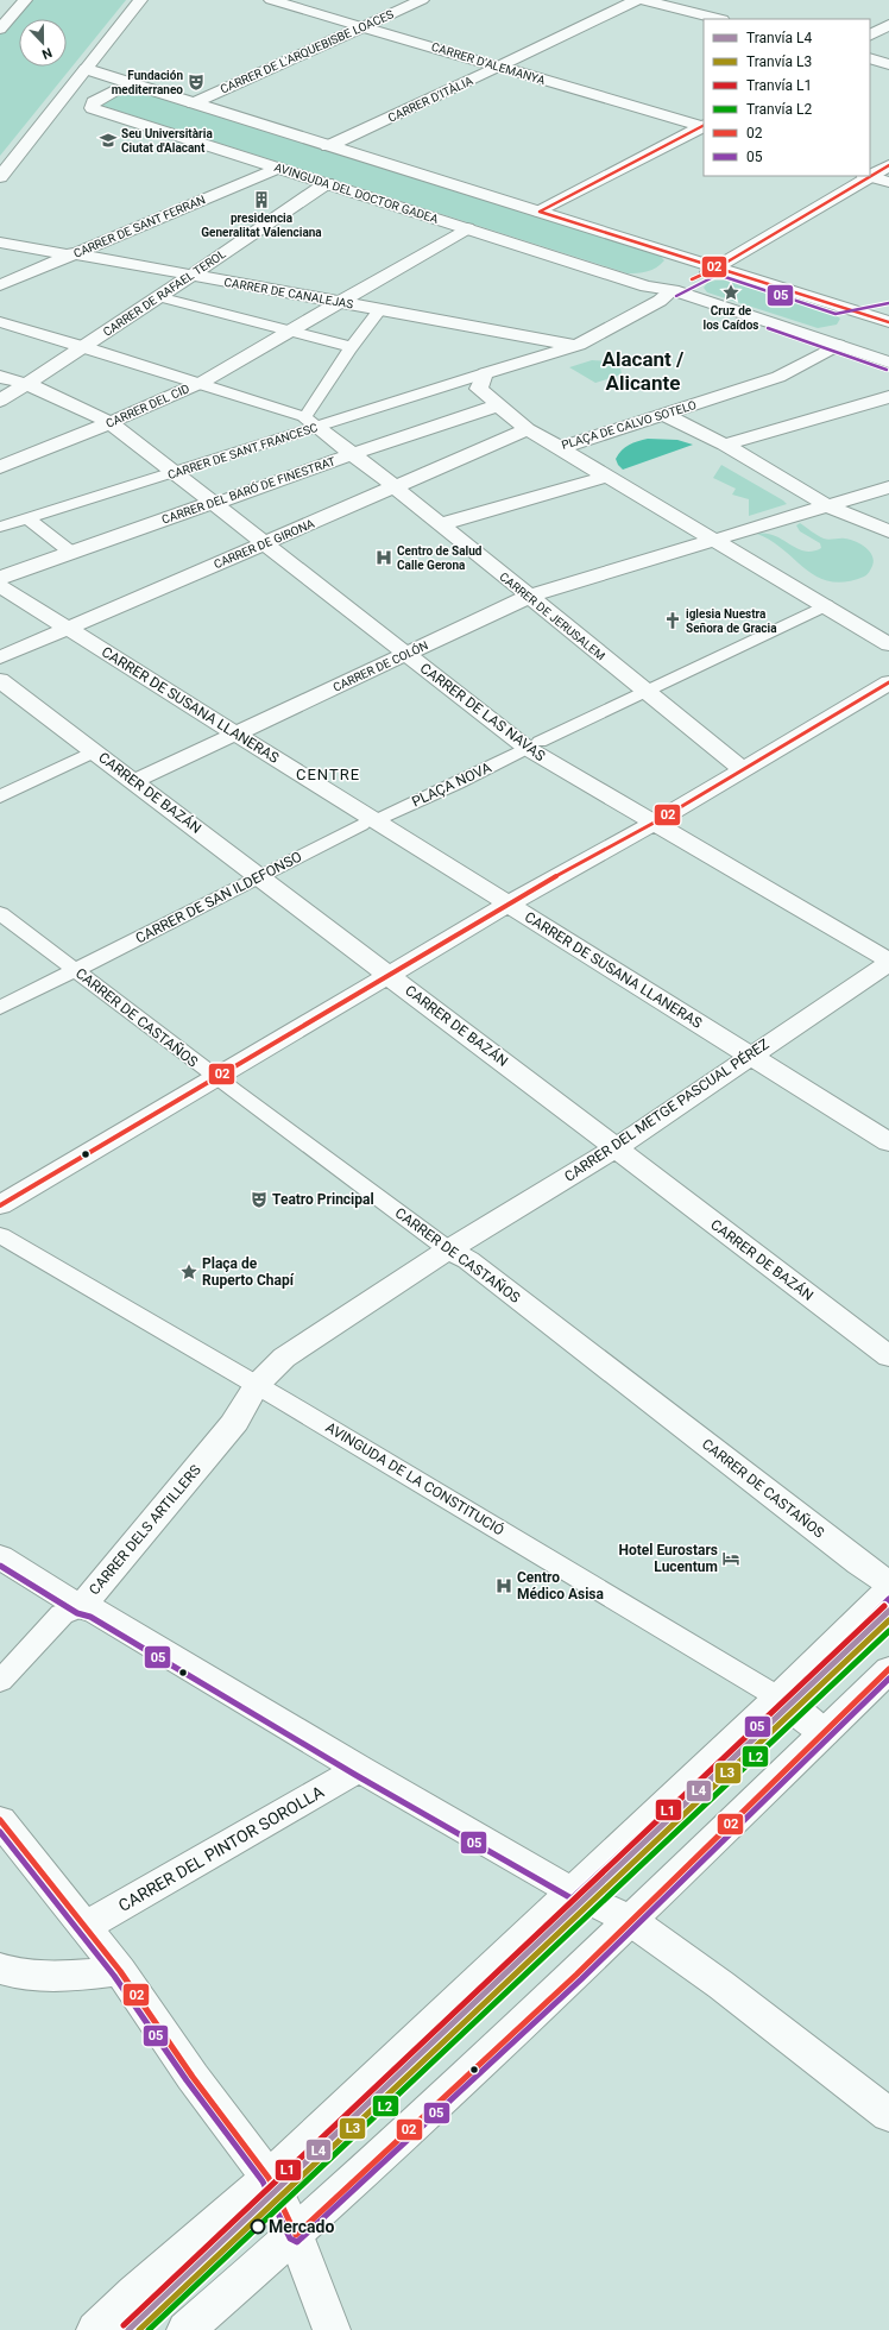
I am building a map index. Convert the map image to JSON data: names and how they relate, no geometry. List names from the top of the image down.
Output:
{
  "streets": {
    "street": [
      "CARRER DE L'ARQUEBISBE LOACES",
      "CARRER D'ALEMANYA",
      "CARRER D'ITÀLIA",
      "AVINGUDA DEL DOCTOR GADEA",
      "CARRER DE SANT FERRAN",
      "CARRER DE RAFAEL TEROL",
      "CARRER DE CANALEJAS",
      "CARRER DEL CID",
      "PLAÇA DE CALVO SOTELO",
      "CARRER DE SANT FRANCESC",
      "CARRER DEL BARÓ DE FINESTRAT",
      "CARRER DE GIRONA",
      "CARRER DE JERUSALEM",
      "CARRER DE COLÓN",
      "CARRER DE SUSANA LLANERAS",
      "CARRER DE LAS NAVAS",
      "PLAÇA NOVA",
      "CARRER DE BAZÁN",
      "CARRER DE SAN ILDEFONSO",
      "CARRER DE CASTAÑOS",
      "CARRER DEL METGE PASCUAL PÉREZ",
      "AVINGUDA DE LA CONSTITUCIÓ",
      "CARRER DELS ARTILLERS",
      "CARRER DEL PINTOR SOROLLA"
    ]
  },
  "crossings": [
    ["CARRER DE L'ARQUEBISBE LOACES", "CARRER D'ALEMANYA"],
    ["CARRER DE L'ARQUEBISBE LOACES", "AVINGUDA DEL DOCTOR GADEA"],
    ["CARRER D'ALEMANYA", "CARRER D'ITÀLIA"],
    ["CARRER D'ITÀLIA", "AVINGUDA DEL DOCTOR GADEA"],
    ["AVINGUDA DEL DOCTOR GADEA", "CARRER DE SANT FERRAN"],
    ["AVINGUDA DEL DOCTOR GADEA", "CARRER DE RAFAEL TEROL"],
    ["AVINGUDA DEL DOCTOR GADEA", "CARRER DEL CID"],
    ["CARRER DE SANT FERRAN", "CARRER DE CANALEJAS"],
    ["CARRER DE RAFAEL TEROL", "CARRER DE CANALEJAS"],
    ["CARRER DE RAFAEL TEROL", "CARRER DE LAS NAVAS"],
    ["CARRER DE CANALEJAS", "CARRER DEL CID"],
    ["CARRER DEL CID", "CARRER DE LAS NAVAS"],
    ["PLAÇA DE CALVO SOTELO", "CARRER DE SANT FRANCESC"],
    ["PLAÇA DE CALVO SOTELO", "CARRER DEL BARÓ DE FINESTRAT"],
    ["PLAÇA DE CALVO SOTELO", "CARRER DE GIRONA"],
    ["CARRER DE SANT FRANCESC", "CARRER DE JERUSALEM"],
    ["CARRER DE SANT FRANCESC", "CARRER DE LAS NAVAS"],
    ["CARRER DEL BARÓ DE FINESTRAT", "CARRER DE JERUSALEM"],
    ["CARRER DEL BARÓ DE FINESTRAT", "CARRER DE LAS NAVAS"],
    ["CARRER DE GIRONA", "CARRER DE JERUSALEM"],
    ["CARRER DE GIRONA", "CARRER DE SUSANA LLANERAS"],
    ["CARRER DE GIRONA", "CARRER DE LAS NAVAS"],
    ["CARRER DE JERUSALEM", "CARRER DE COLÓN"],
    ["CARRER DE COLÓN", "CARRER DE SUSANA LLANERAS"],
    ["CARRER DE COLÓN", "CARRER DE LAS NAVAS"],
    ["CARRER DE COLÓN", "CARRER DE BAZÁN"],
    ["CARRER DE SUSANA LLANERAS", "CARRER DEL METGE PASCUAL PÉREZ"],
    ["CARRER DE LAS NAVAS", "CARRER DEL METGE PASCUAL PÉREZ"],
    ["CARRER DE BAZÁN", "CARRER DE SAN ILDEFONSO"],
    ["CARRER DE BAZÁN", "CARRER DEL METGE PASCUAL PÉREZ"],
    ["CARRER DE SAN ILDEFONSO", "CARRER DE CASTAÑOS"],
    ["CARRER DE CASTAÑOS", "CARRER DEL METGE PASCUAL PÉREZ"],
    ["CARRER DEL METGE PASCUAL PÉREZ", "AVINGUDA DE LA CONSTITUCIÓ"],
    ["CARRER DEL METGE PASCUAL PÉREZ", "CARRER DELS ARTILLERS"],
    ["AVINGUDA DE LA CONSTITUCIÓ", "CARRER DELS ARTILLERS"]
  ],
  "districts": ["Alacant / Alicante", "CENTRE"],
  "places": {
    "theatre": ["Fundación mediterraneo", "Teatro Principal"],
    "school or university": ["Seu Universitària Ciutat d'Alacant"],
    "building": ["presidencia Generalitat Valenciana"],
    "place": ["Cruz de los Caídos", "Plaça de Ruperto Chapí"],
    "hospital": ["Centro de Salud Calle Gerona", "Centro Médico Asisa"],
    "church": ["iglesia Nuestra Señora de Gracia"],
    "hotel": ["Hotel Eurostars Lucentum"],
    "other": ["Mercado"]
  },
  "lines": [
    "transit line 02",
    "transit line 05",
    "tram line L1",
    "tram line L4",
    "tram line L3",
    "tram line L2"
  ],
  "legend": [
    "Tranvía L4",
    "Tranvía L3",
    "Tranvía L1",
    "Tranvía L2",
    "02",
    "05"
  ],
  "north": "bottom"
}
